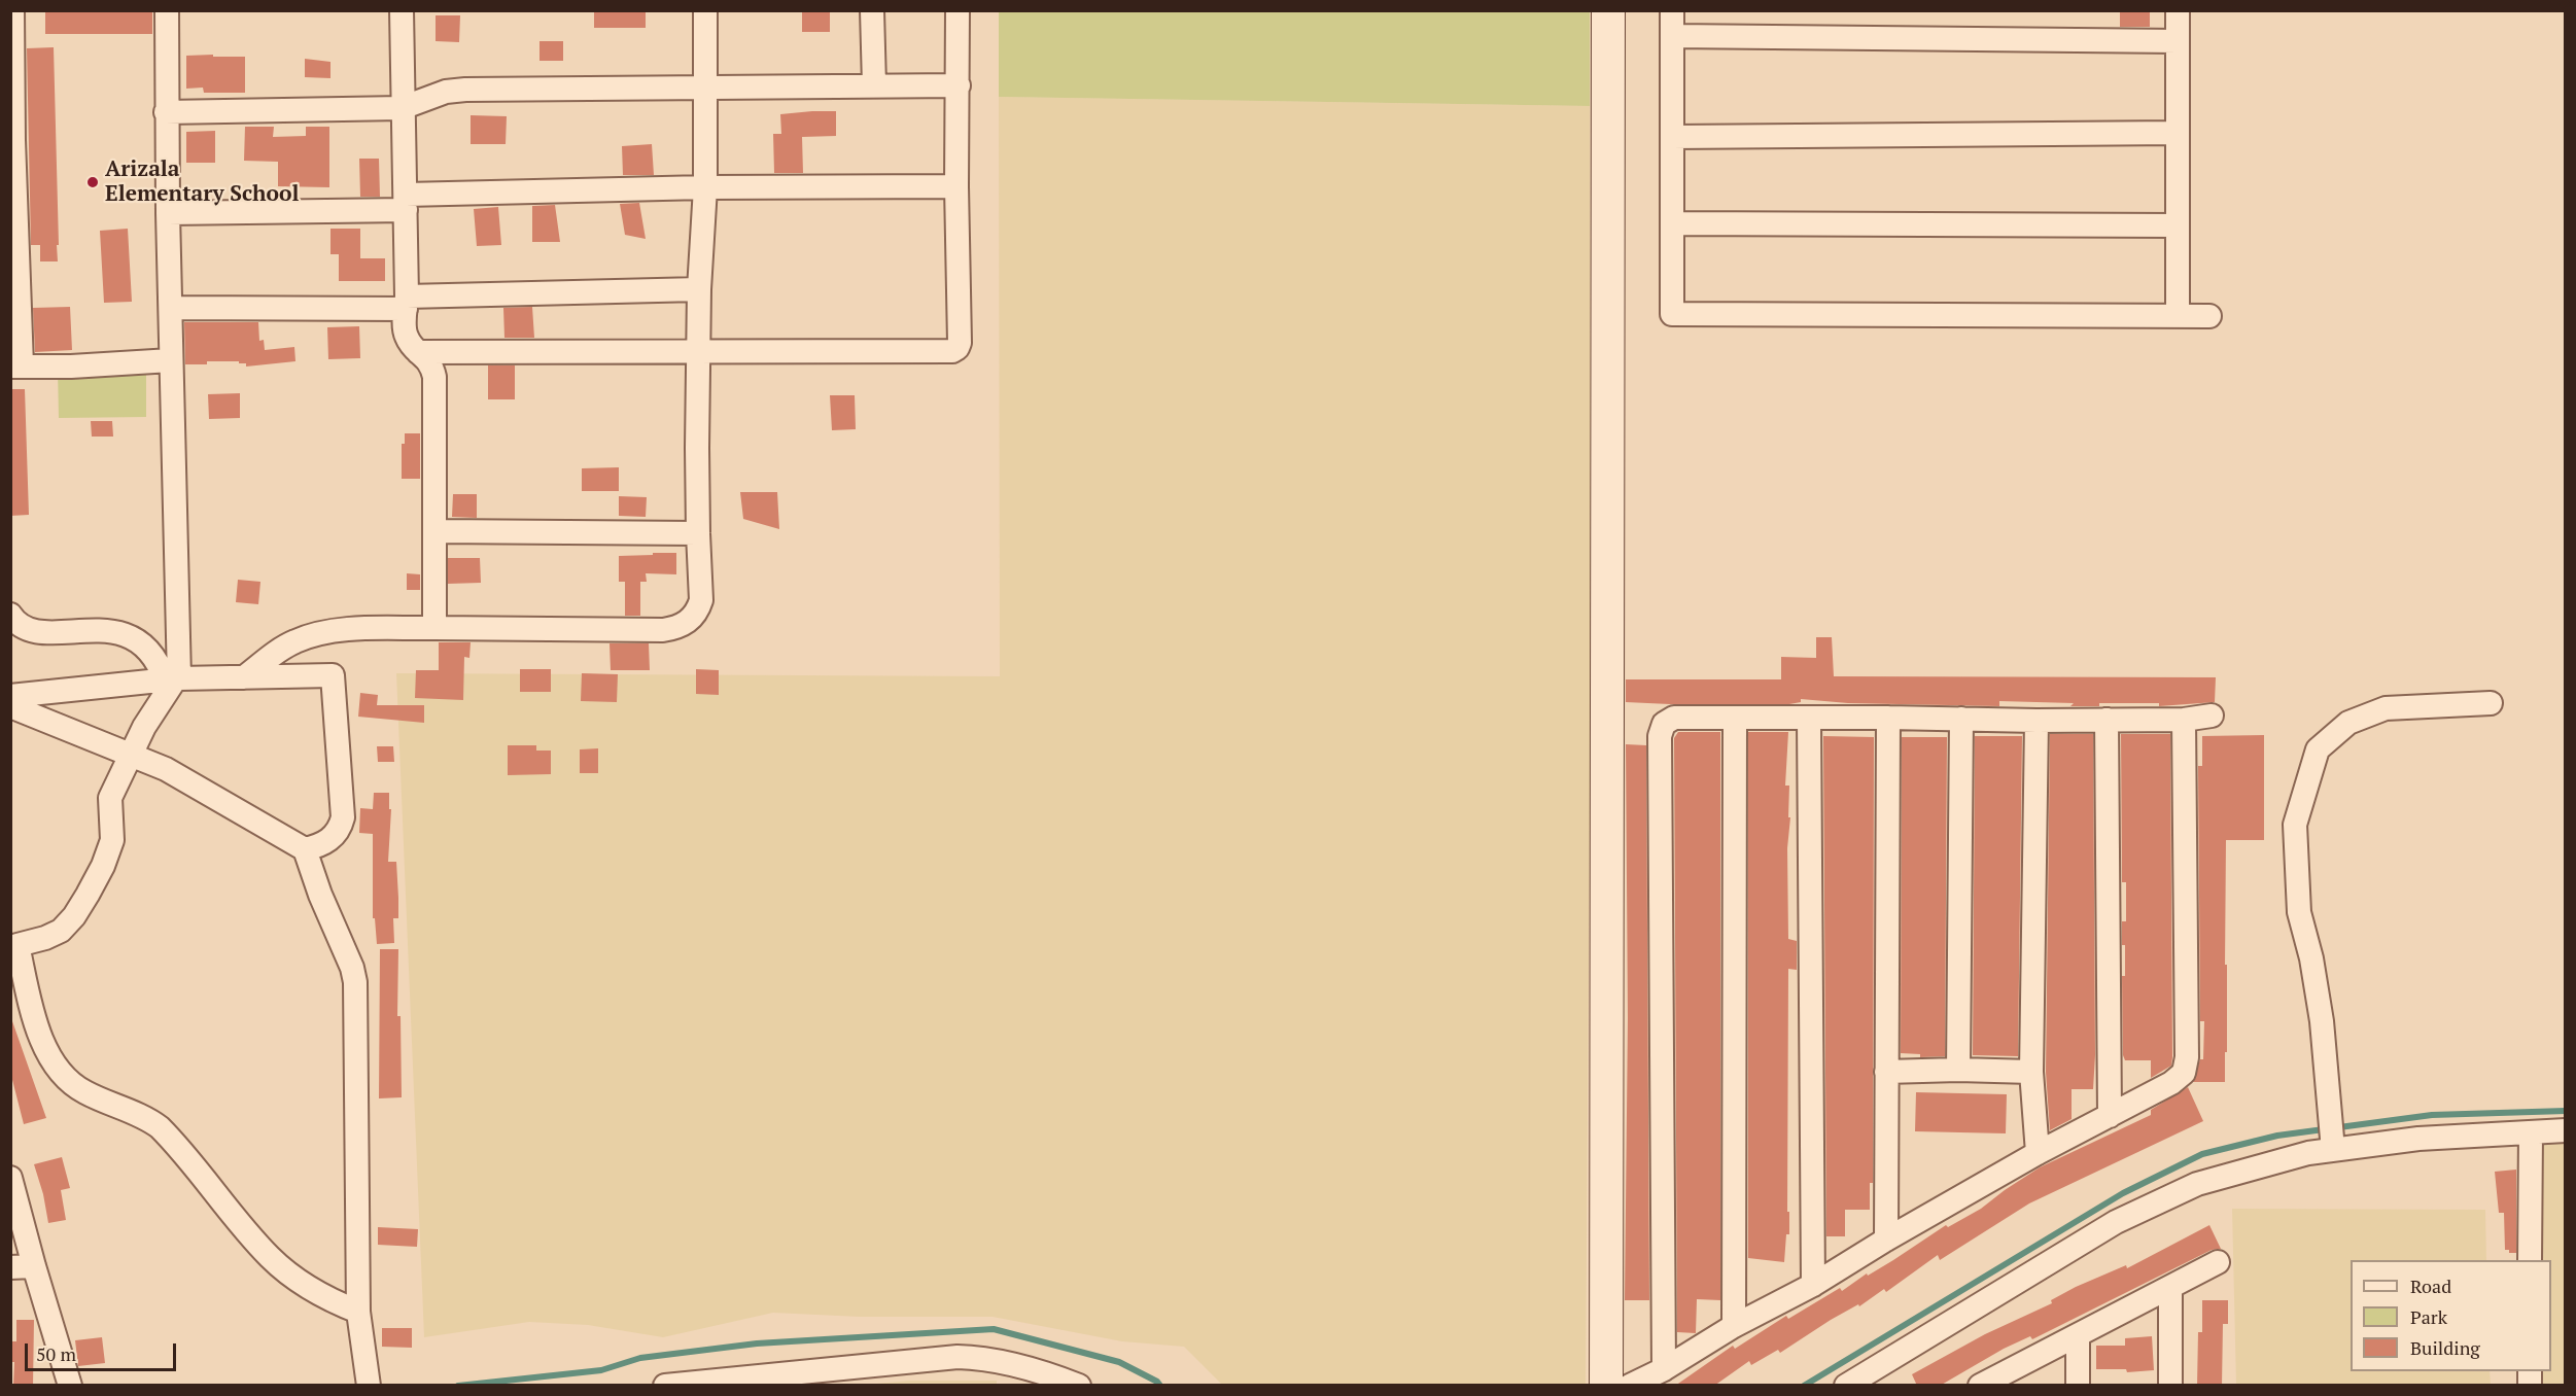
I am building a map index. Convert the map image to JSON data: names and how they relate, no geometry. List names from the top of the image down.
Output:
{
  "places": ["Arizala Elementary School"],
  "legend": ["Road", "Park", "Building"],
  "scale_bar": "50 m"
}
